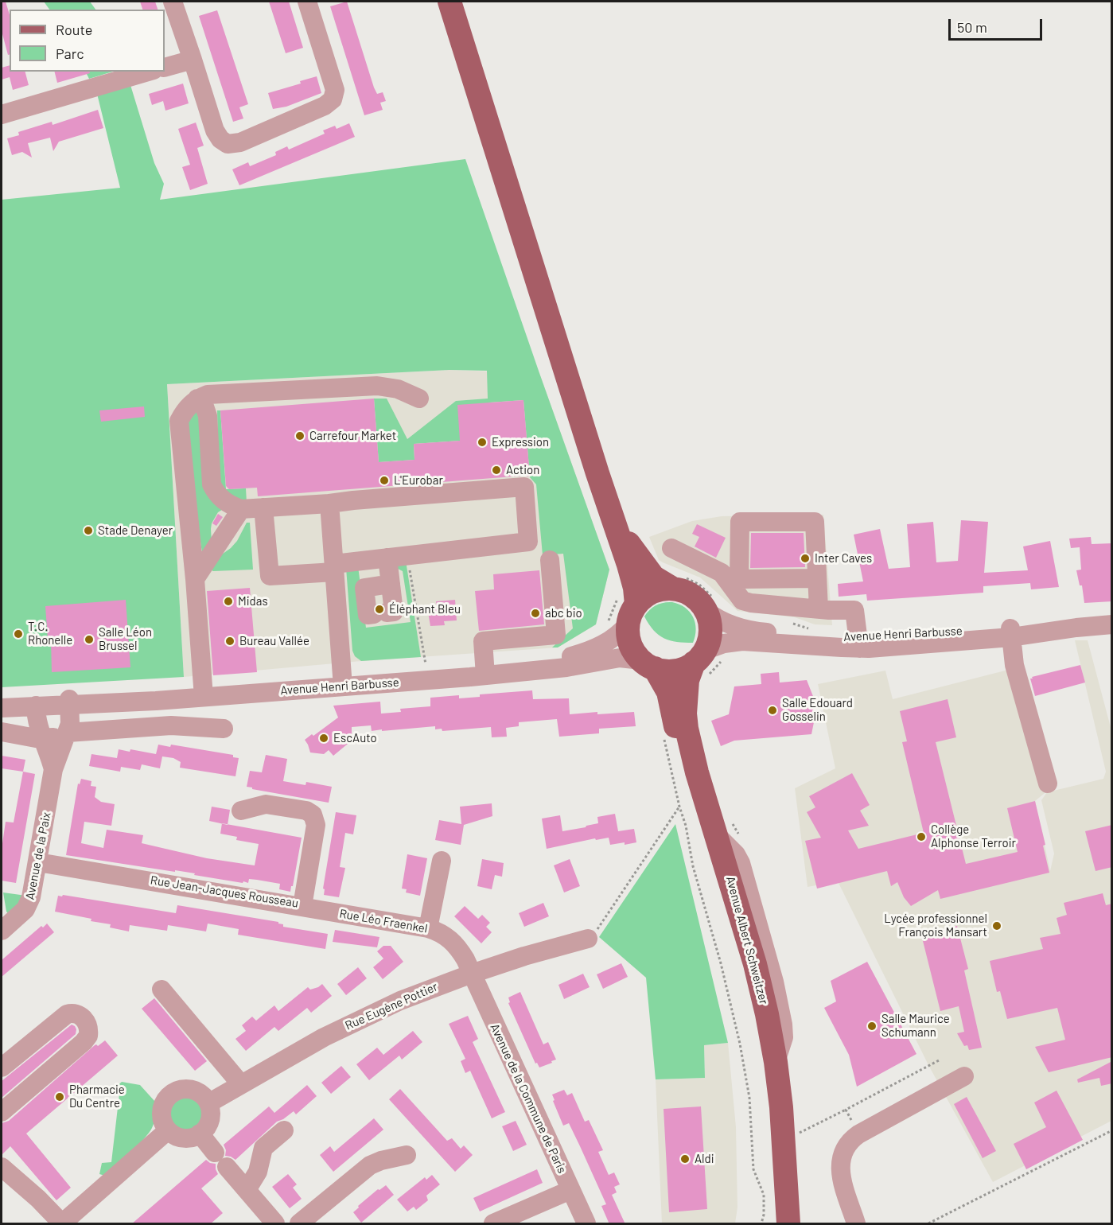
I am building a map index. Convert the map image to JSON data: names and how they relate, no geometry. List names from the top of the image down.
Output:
{
  "streets": {
    "main road": ["Avenue Albert Schweitzer"],
    "street": [
      "Avenue Henri Barbusse",
      "Avenue de la Paix",
      "Rue Jean-Jacques Rousseau",
      "Rue Léo Fraenkel",
      "Rue Eugène Pottier",
      "Avenue de la Commune de Paris"
    ]
  },
  "crossings": [
    ["Avenue Henri Barbusse", "Avenue de la Paix"],
    ["Avenue Henri Barbusse", "Avenue Albert Schweitzer"],
    ["Avenue de la Paix", "Rue Jean-Jacques Rousseau"],
    ["Rue Jean-Jacques Rousseau", "Rue Léo Fraenkel"],
    ["Rue Léo Fraenkel", "Rue Eugène Pottier"],
    ["Rue Léo Fraenkel", "Avenue de la Commune de Paris"],
    ["Rue Eugène Pottier", "Avenue de la Commune de Paris"]
  ],
  "places": [
    "Carrefour Market",
    "Expression",
    "Action",
    "L'Eurobar",
    "Stade Denayer",
    "Inter Caves",
    "Midas",
    "Éléphant Bleu",
    "abc bio",
    "T.C. Rhonelle",
    "Salle Léon Brussel",
    "Bureau Vallée",
    "Salle Edouard Gosselin",
    "EscAuto",
    "Collège Alphonse Terroir",
    "Lycée professionnel François Mansart",
    "Salle Maurice Schumann",
    "Pharmacie Du Centre",
    "Aldi"
  ],
  "legend": ["Route", "Parc"],
  "scale_bar": "50 m"
}
